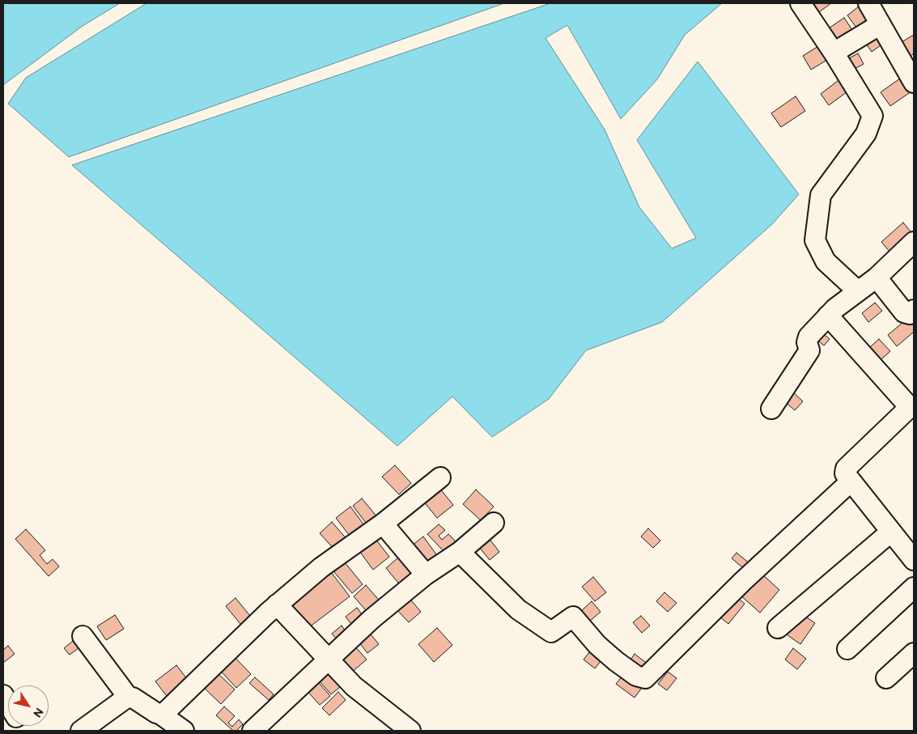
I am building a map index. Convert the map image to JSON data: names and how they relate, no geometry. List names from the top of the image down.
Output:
{
  "north": "bottom right"
}
